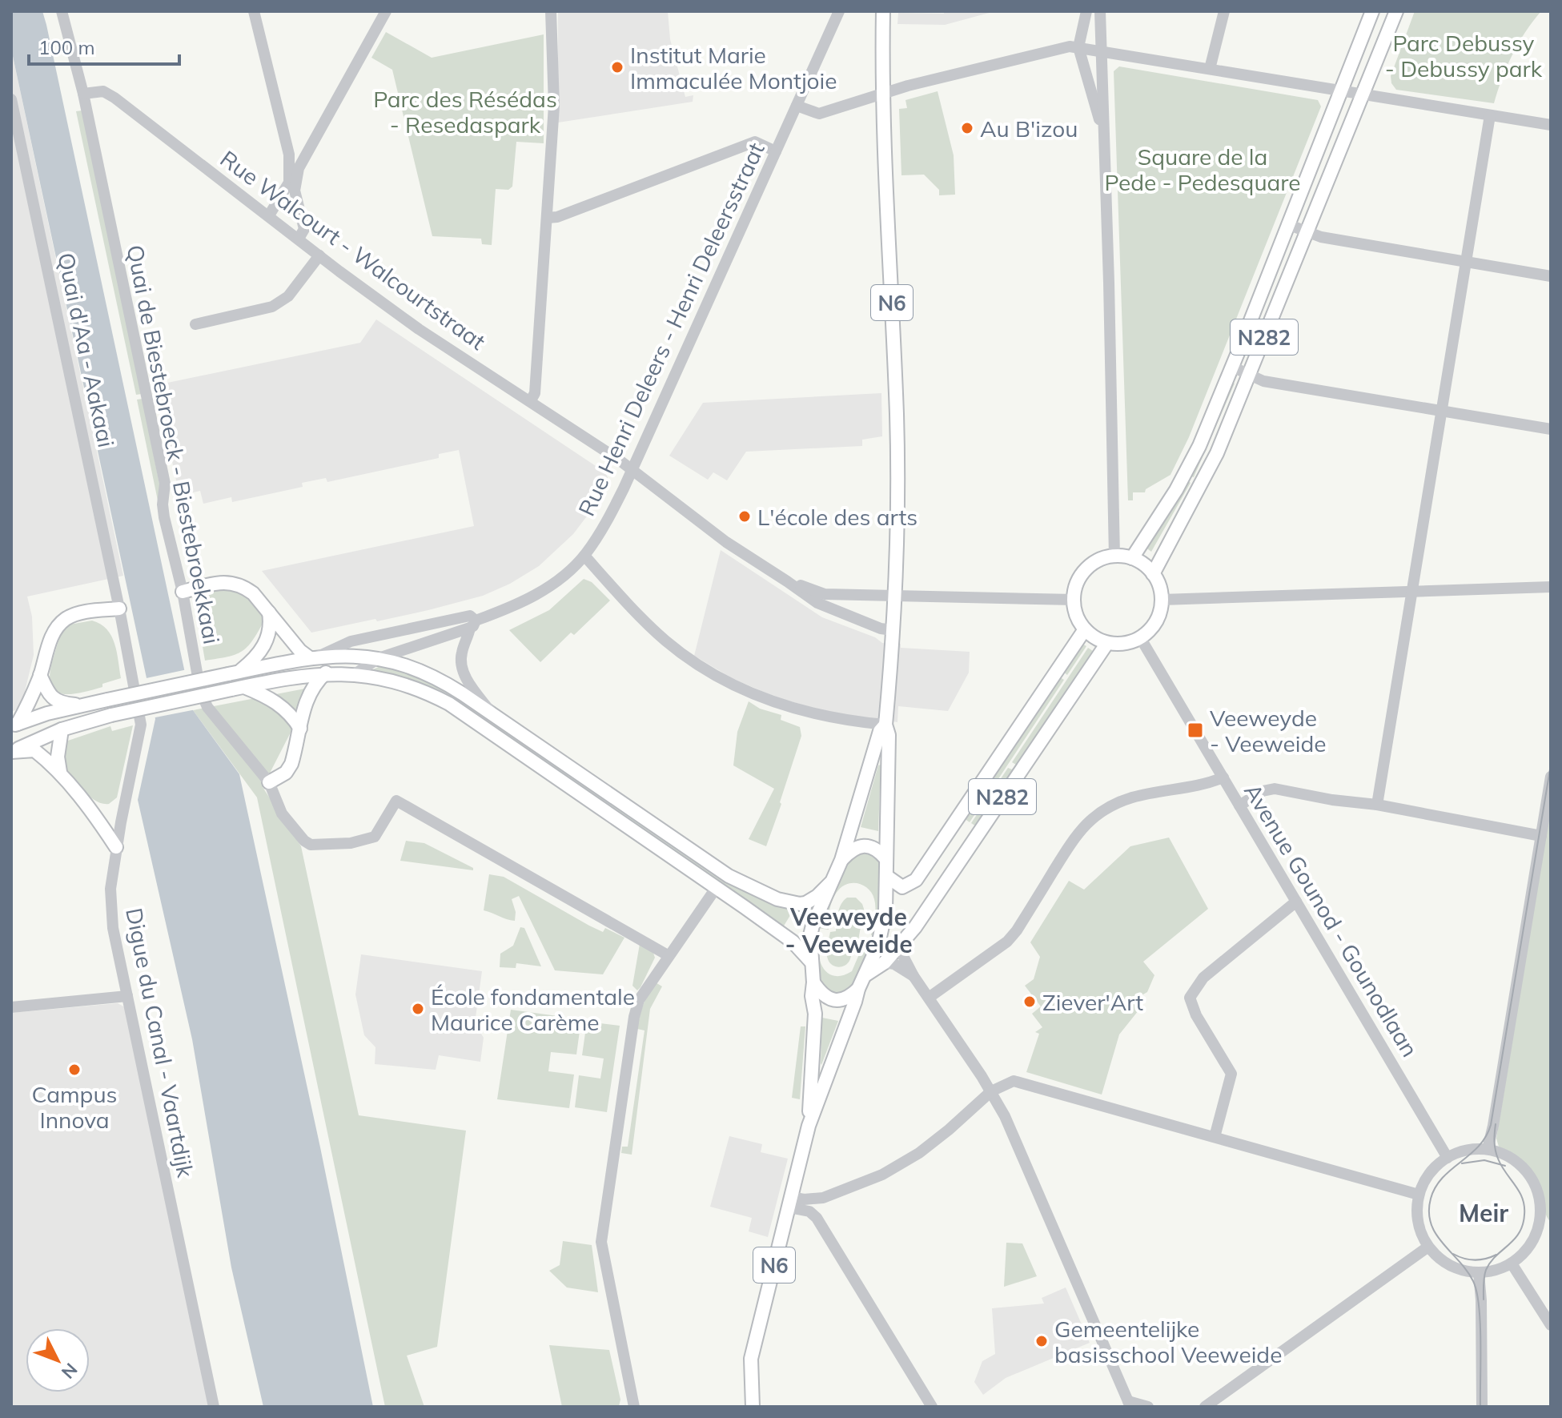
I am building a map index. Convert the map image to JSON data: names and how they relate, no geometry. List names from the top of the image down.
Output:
{
  "streets": {
    "main road": ["N6", "N282"],
    "street": [
      "Rue Walcourt - Walcourtstraat",
      "Rue Henri Deleers - Henri Deleersstraat",
      "Quai d'Aa - Aakaai",
      "Quai de Biestebroeck - Biestebroekkaai",
      "Avenue Gounod - Gounodlaan",
      "Digue du Canal - Vaartdijk"
    ]
  },
  "crossings": [
    ["Rue Walcourt - Walcourtstraat", "N6"],
    ["Rue Walcourt - Walcourtstraat", "Rue Henri Deleers - Henri Deleersstraat"],
    ["Rue Walcourt - Walcourtstraat", "N282"],
    ["Rue Walcourt - Walcourtstraat", "Quai de Biestebroeck - Biestebroekkaai"],
    ["Rue Walcourt - Walcourtstraat", "Avenue Gounod - Gounodlaan"],
    ["N6", "N282"],
    ["N282", "Avenue Gounod - Gounodlaan"],
    ["Quai d'Aa - Aakaai", "Digue du Canal - Vaartdijk"]
  ],
  "districts": ["Veeweyde - Veeweide", "Meir"],
  "parks": ["Parc Debussy - Debussy park", "Parc des Résédas - Resedaspark", "Square de la Pede - Pedesquare"],
  "places": {
    "other": [
      "Institut Marie Immaculée Montjoie",
      "Au B'izou",
      "L'école des arts",
      "Ziever'Art",
      "École fondamentale Maurice Carème",
      "Campus Innova",
      "Gemeentelijke basisschool Veeweide"
    ],
    "transit": ["Veeweyde - Veeweide"]
  },
  "scale_bar": "100 m",
  "north": "bottom right"
}
